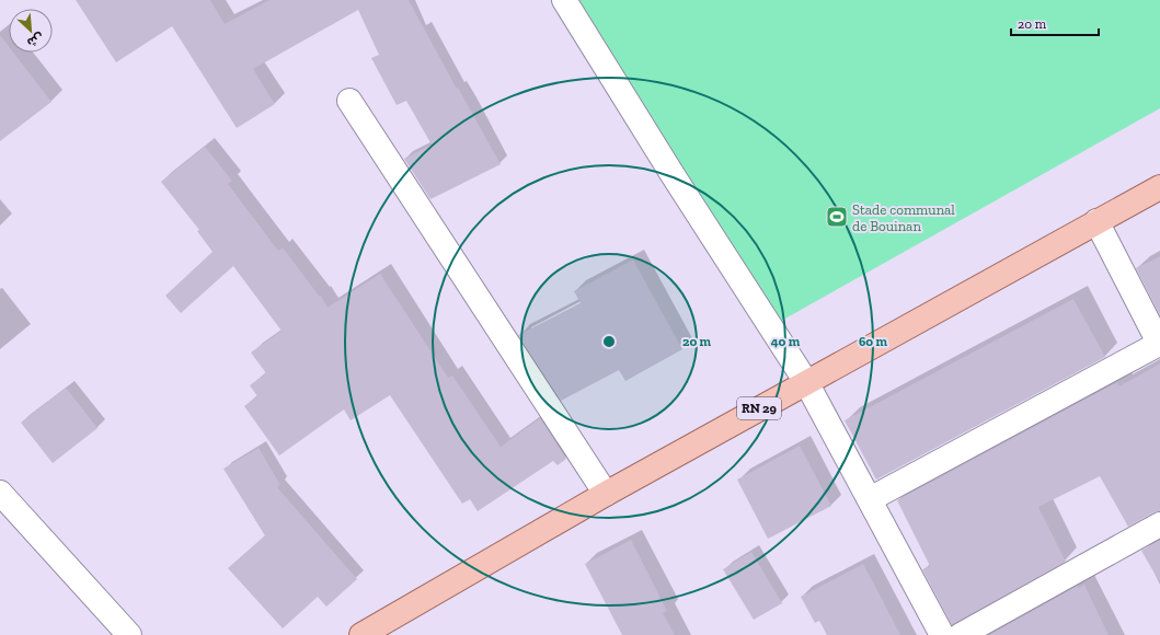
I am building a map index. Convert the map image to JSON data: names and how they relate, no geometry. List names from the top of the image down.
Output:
{
  "streets": {
    "main road": ["RN 29"]
  },
  "places": {
    "sports": ["Stade communal de Bouinan"]
  },
  "scale_bar": "20 m",
  "north": "bottom right",
  "rings": ["20 m", "40 m", "60 m"]
}
